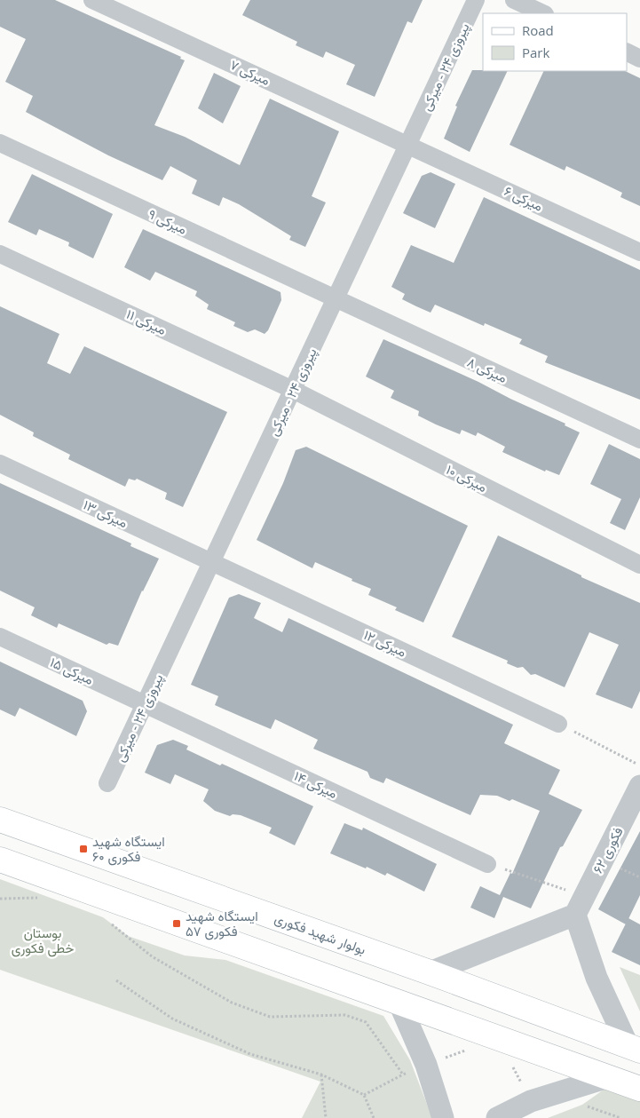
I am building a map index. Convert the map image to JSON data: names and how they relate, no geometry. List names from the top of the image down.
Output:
{
  "streets": {
    "main road": ["بولوار شهید فکوری"],
    "street": [
      "پیروزی ۲۴ - میرکی",
      "میرکی ۷",
      "میرکی ۶",
      "میرکی ۹",
      "میرکی ۱۱",
      "میرکی ۸",
      "میرکی ۱۰",
      "میرکی ۱۳",
      "میرکی ۱۲",
      "میرکی ۱۵",
      "میرکی ۱۴",
      "فکوری ۶۲"
    ]
  },
  "crossings": [
    ["پیروزی ۲۴ - میرکی", "میرکی ۷"],
    ["پیروزی ۲۴ - میرکی", "میرکی ۶"],
    ["پیروزی ۲۴ - میرکی", "میرکی ۹"],
    ["پیروزی ۲۴ - میرکی", "میرکی ۱۱"],
    ["پیروزی ۲۴ - میرکی", "میرکی ۸"],
    ["پیروزی ۲۴ - میرکی", "میرکی ۱۰"],
    ["پیروزی ۲۴ - میرکی", "میرکی ۱۳"],
    ["پیروزی ۲۴ - میرکی", "میرکی ۱۲"],
    ["پیروزی ۲۴ - میرکی", "میرکی ۱۵"],
    ["پیروزی ۲۴ - میرکی", "میرکی ۱۴"],
    ["میرکی ۷", "میرکی ۶"],
    ["میرکی ۹", "میرکی ۸"],
    ["میرکی ۱۱", "میرکی ۱۰"],
    ["میرکی ۱۳", "میرکی ۱۲"],
    ["میرکی ۱۵", "میرکی ۱۴"]
  ],
  "parks": ["بوستان خطی فکوری"],
  "places": {
    "transit": ["ایستگاه شهید فکوری ۶۰", "ایستگاه شهید فکوری ۵۷"]
  },
  "legend": ["Road", "Park"]
}
